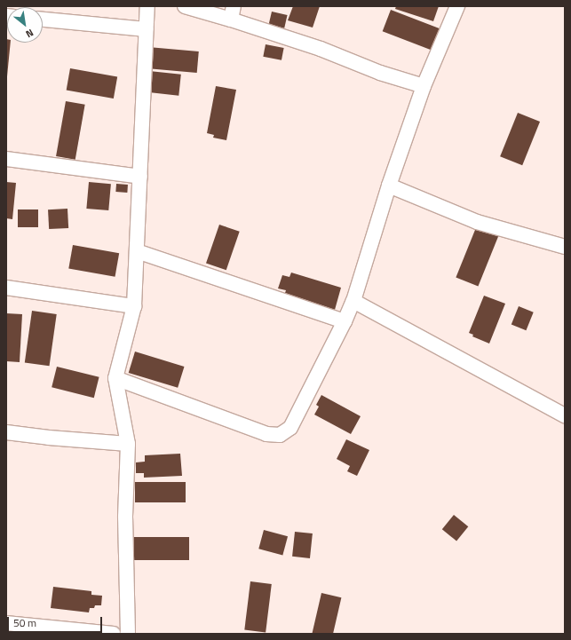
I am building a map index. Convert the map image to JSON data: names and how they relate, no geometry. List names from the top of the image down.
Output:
{
  "scale_bar": "50 m",
  "north": "bottom right"
}
